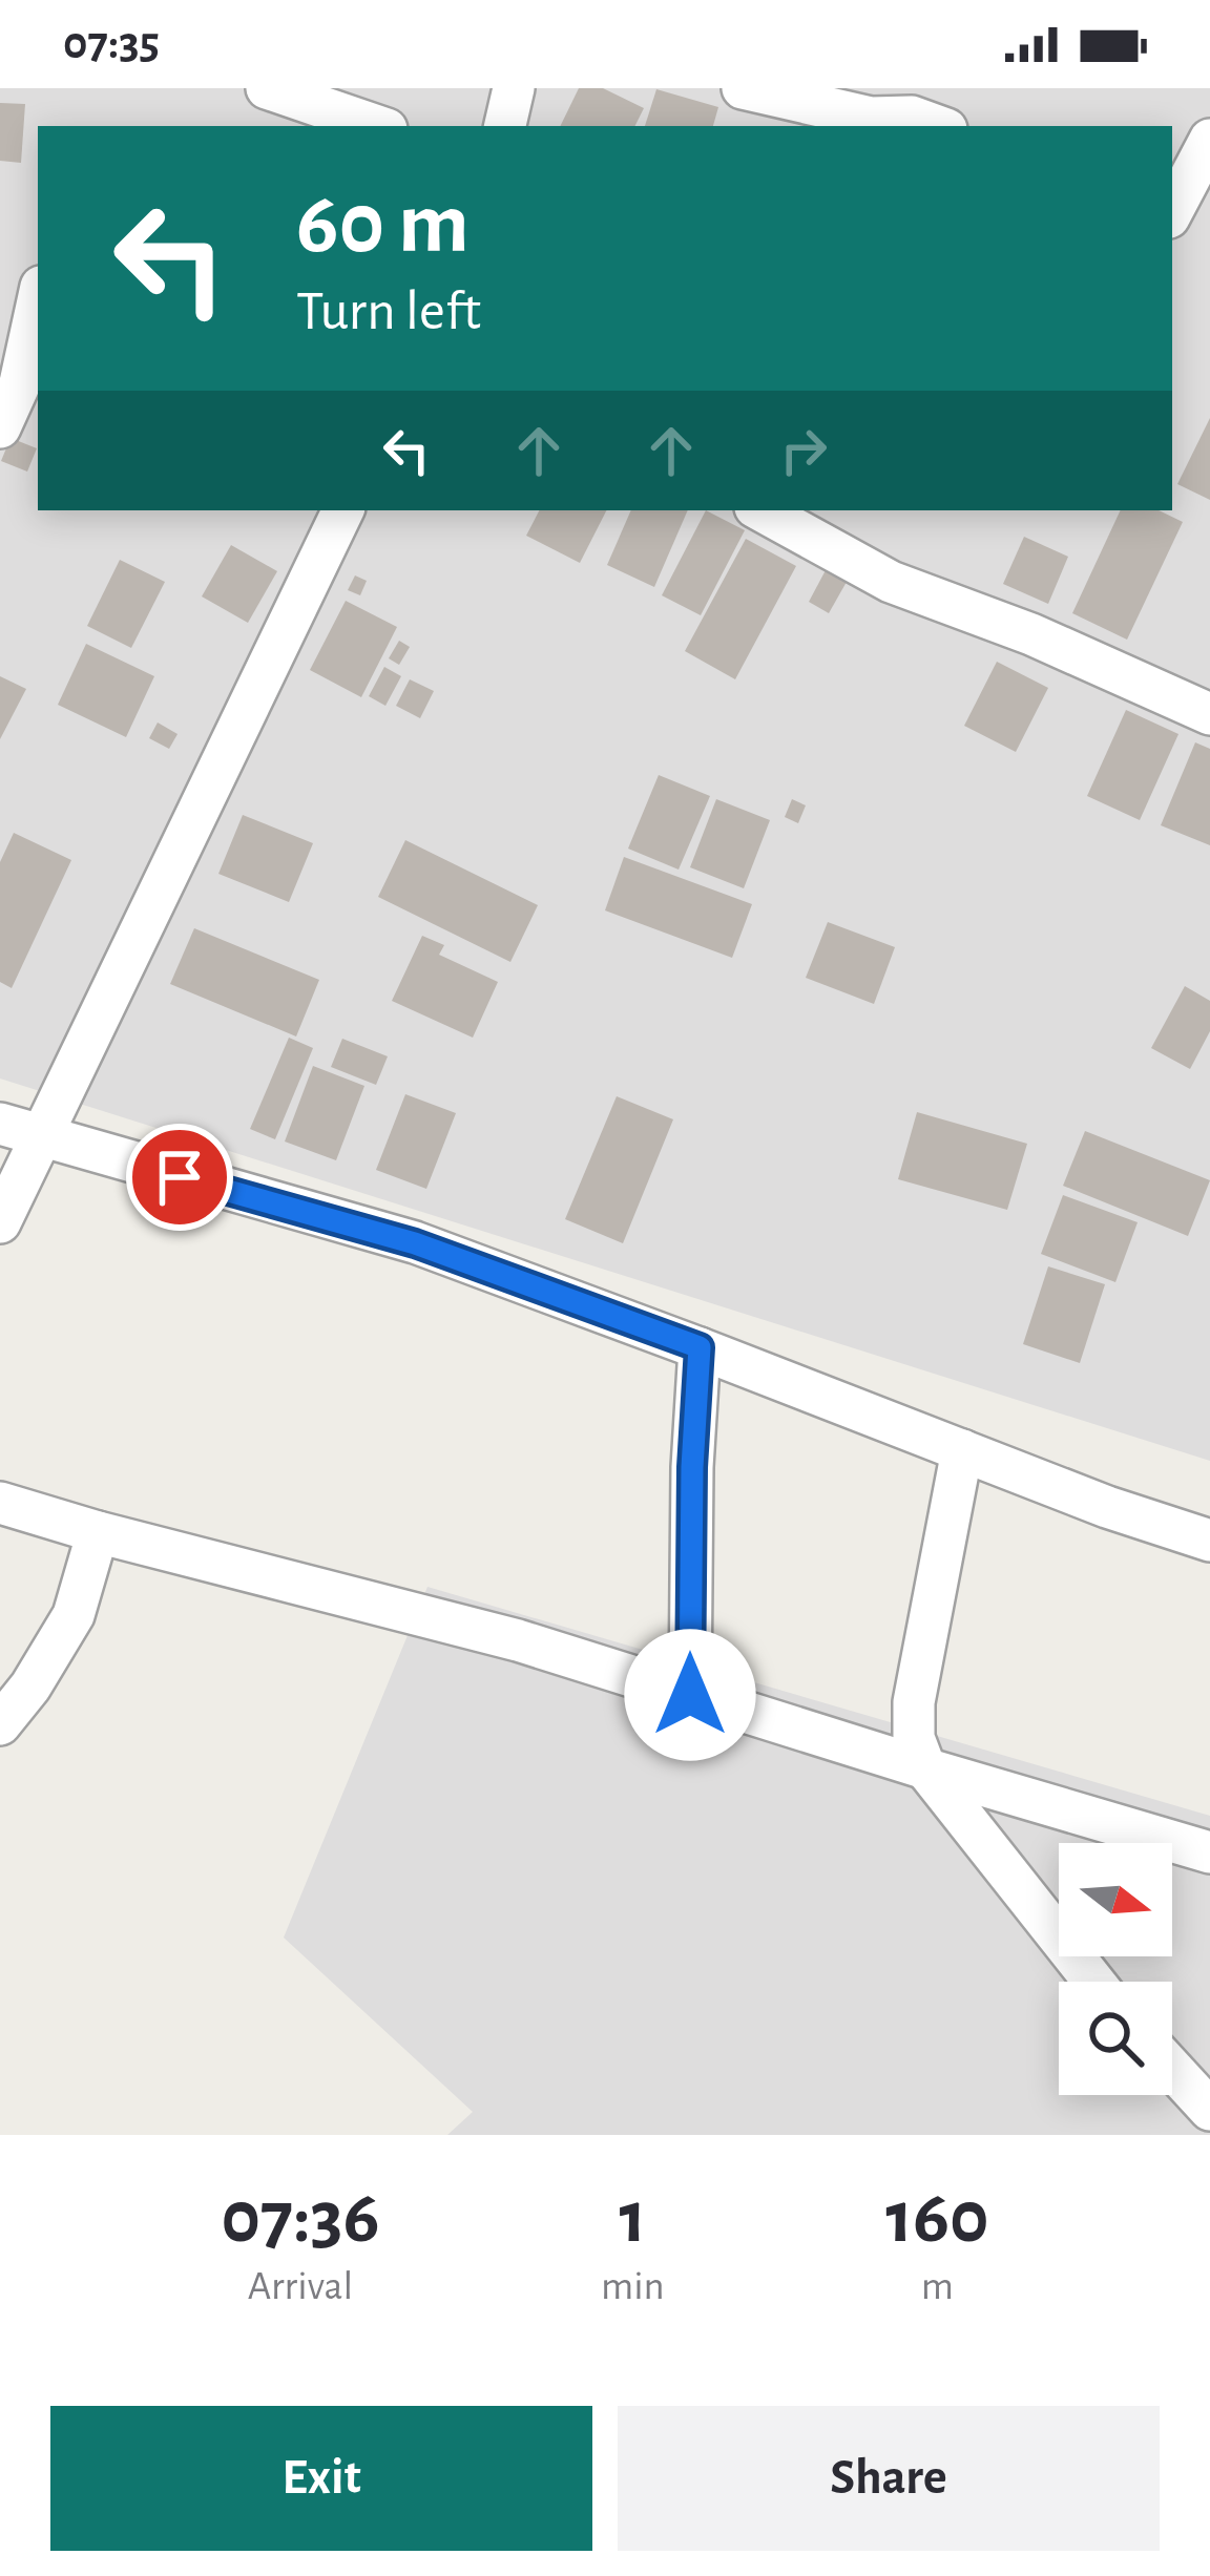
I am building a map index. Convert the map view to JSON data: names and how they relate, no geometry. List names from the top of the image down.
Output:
{
  "north": "right",
  "page": {
    "status": "07:35",
    "turn": ["60 m", "Turn left"],
    "eta": [
      "07:36",
      "Arrival",
      "1",
      "min",
      "160",
      "m"
    ],
    "buttons": ["Exit", "Share"]
  }
}
